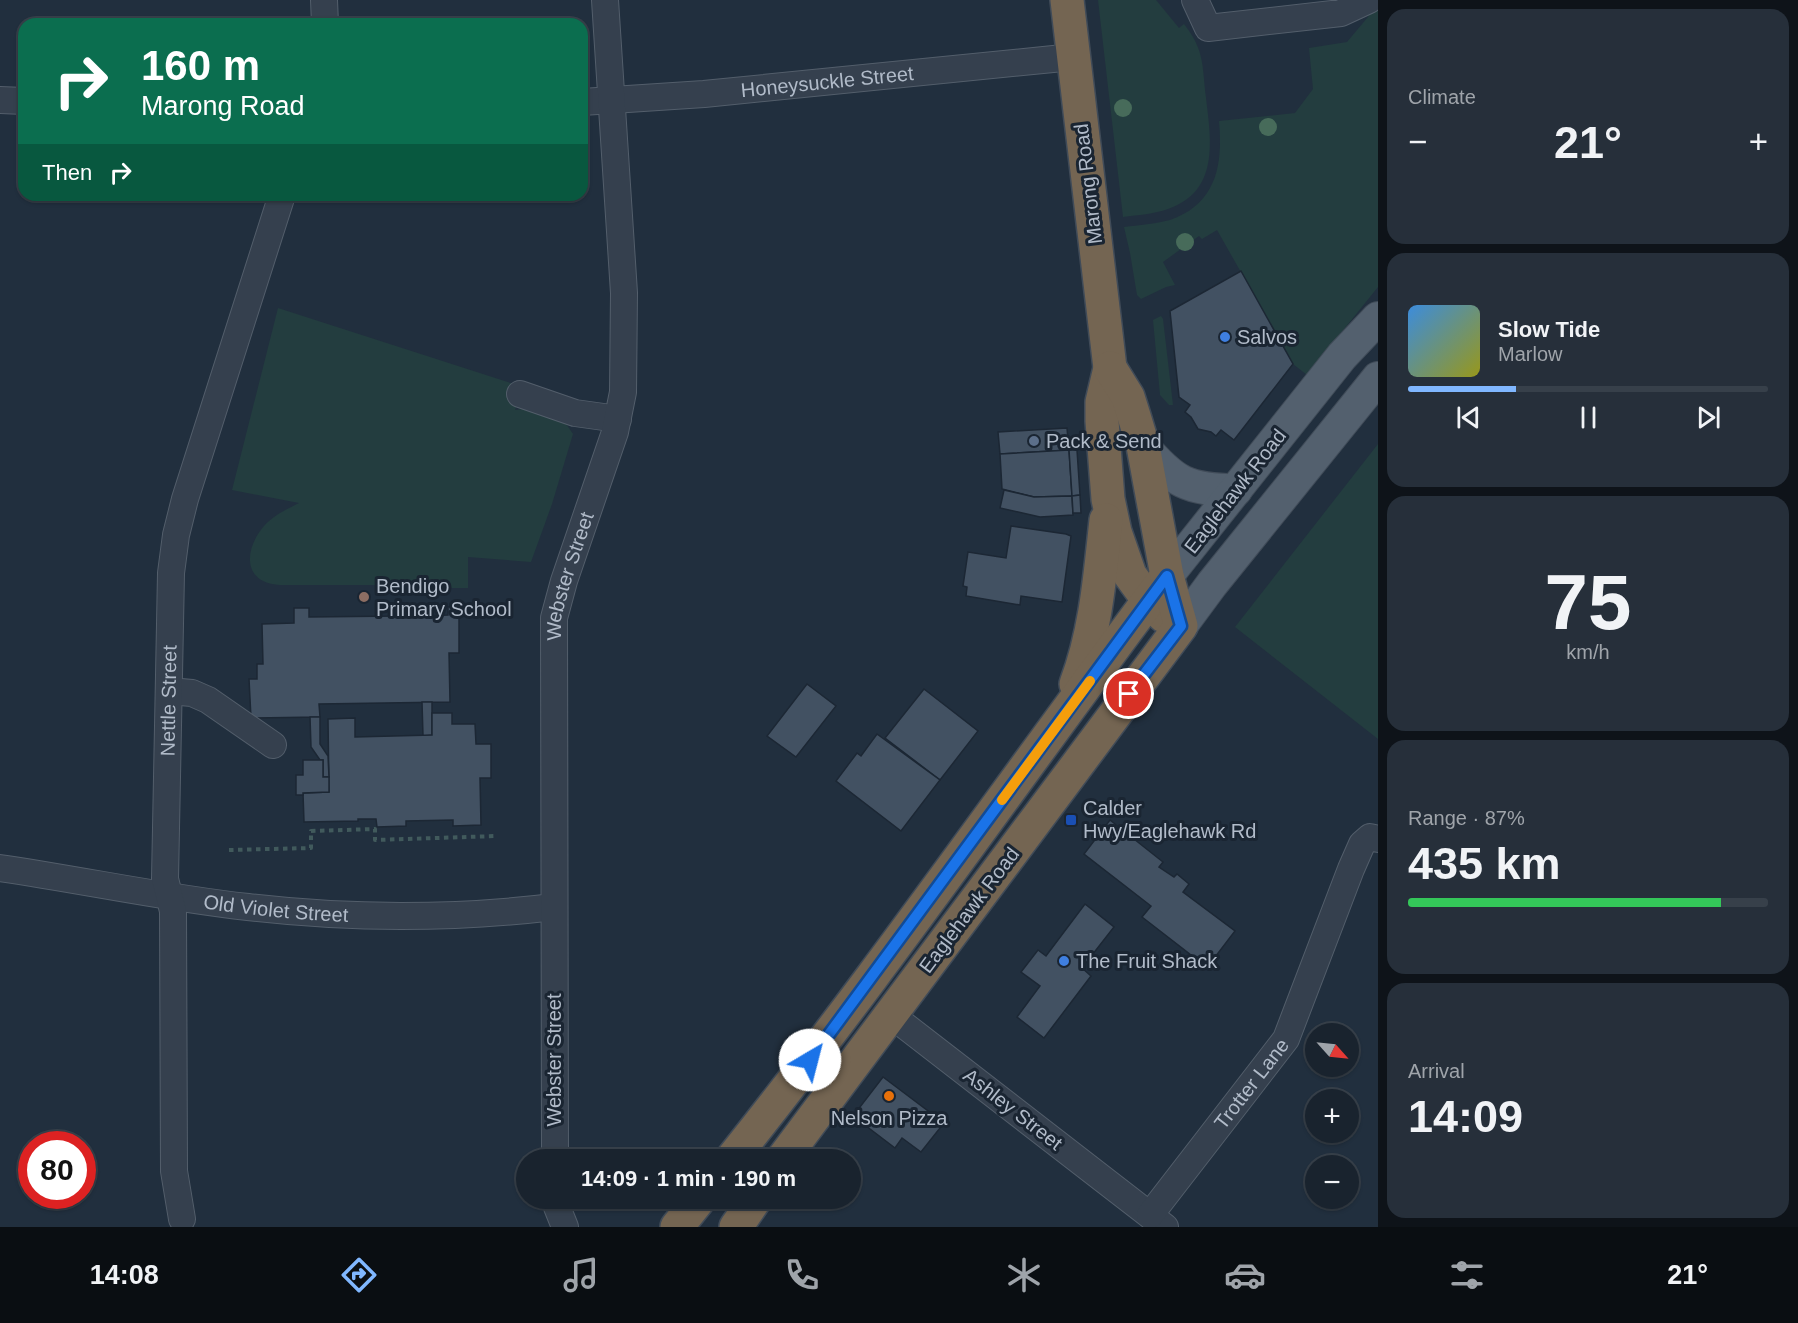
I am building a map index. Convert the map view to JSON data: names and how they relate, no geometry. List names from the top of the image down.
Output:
{
  "streets": {
    "highway": ["Marong Road", "Eaglehawk Road", "Ashley Street"],
    "street": [
      "Honeysuckle Street",
      "Webster Street",
      "Nettle Street",
      "Old Violet Street",
      "Trotter Lane"
    ]
  },
  "crossings": [
    ["Honeysuckle Street", "Marong Road"],
    ["Honeysuckle Street", "Webster Street"],
    ["Marong Road", "Eaglehawk Road"],
    ["Eaglehawk Road", "Ashley Street"],
    ["Webster Street", "Old Violet Street"],
    ["Nettle Street", "Old Violet Street"],
    ["Trotter Lane", "Ashley Street"]
  ],
  "places": {
    "other": [
      "Salvos",
      "Pack & Send",
      "Bendigo Primary School",
      "The Fruit Shack",
      "Nelson Pizza"
    ],
    "transit": ["Calder Hwy/Eaglehawk Rd"]
  },
  "north": "bottom right",
  "page": {
    "tile": [
      "Climate",
      ["75", "km/h"],
      ["Range · 87%", "435 km"],
      ["Arrival", "14:09"]
    ],
    "turn": ["160 m", "Marong Road"],
    "heat": ["−", "21°", "+"],
    "then": "Then",
    "song": ["Slow Tide", "Marlow"],
    "map_buttons": ["+", "−"],
    "limit": "80",
    "trip": "14:09 · 1 min · 190 m",
    "tabs": ["14:08", "21°"]
  }
}
